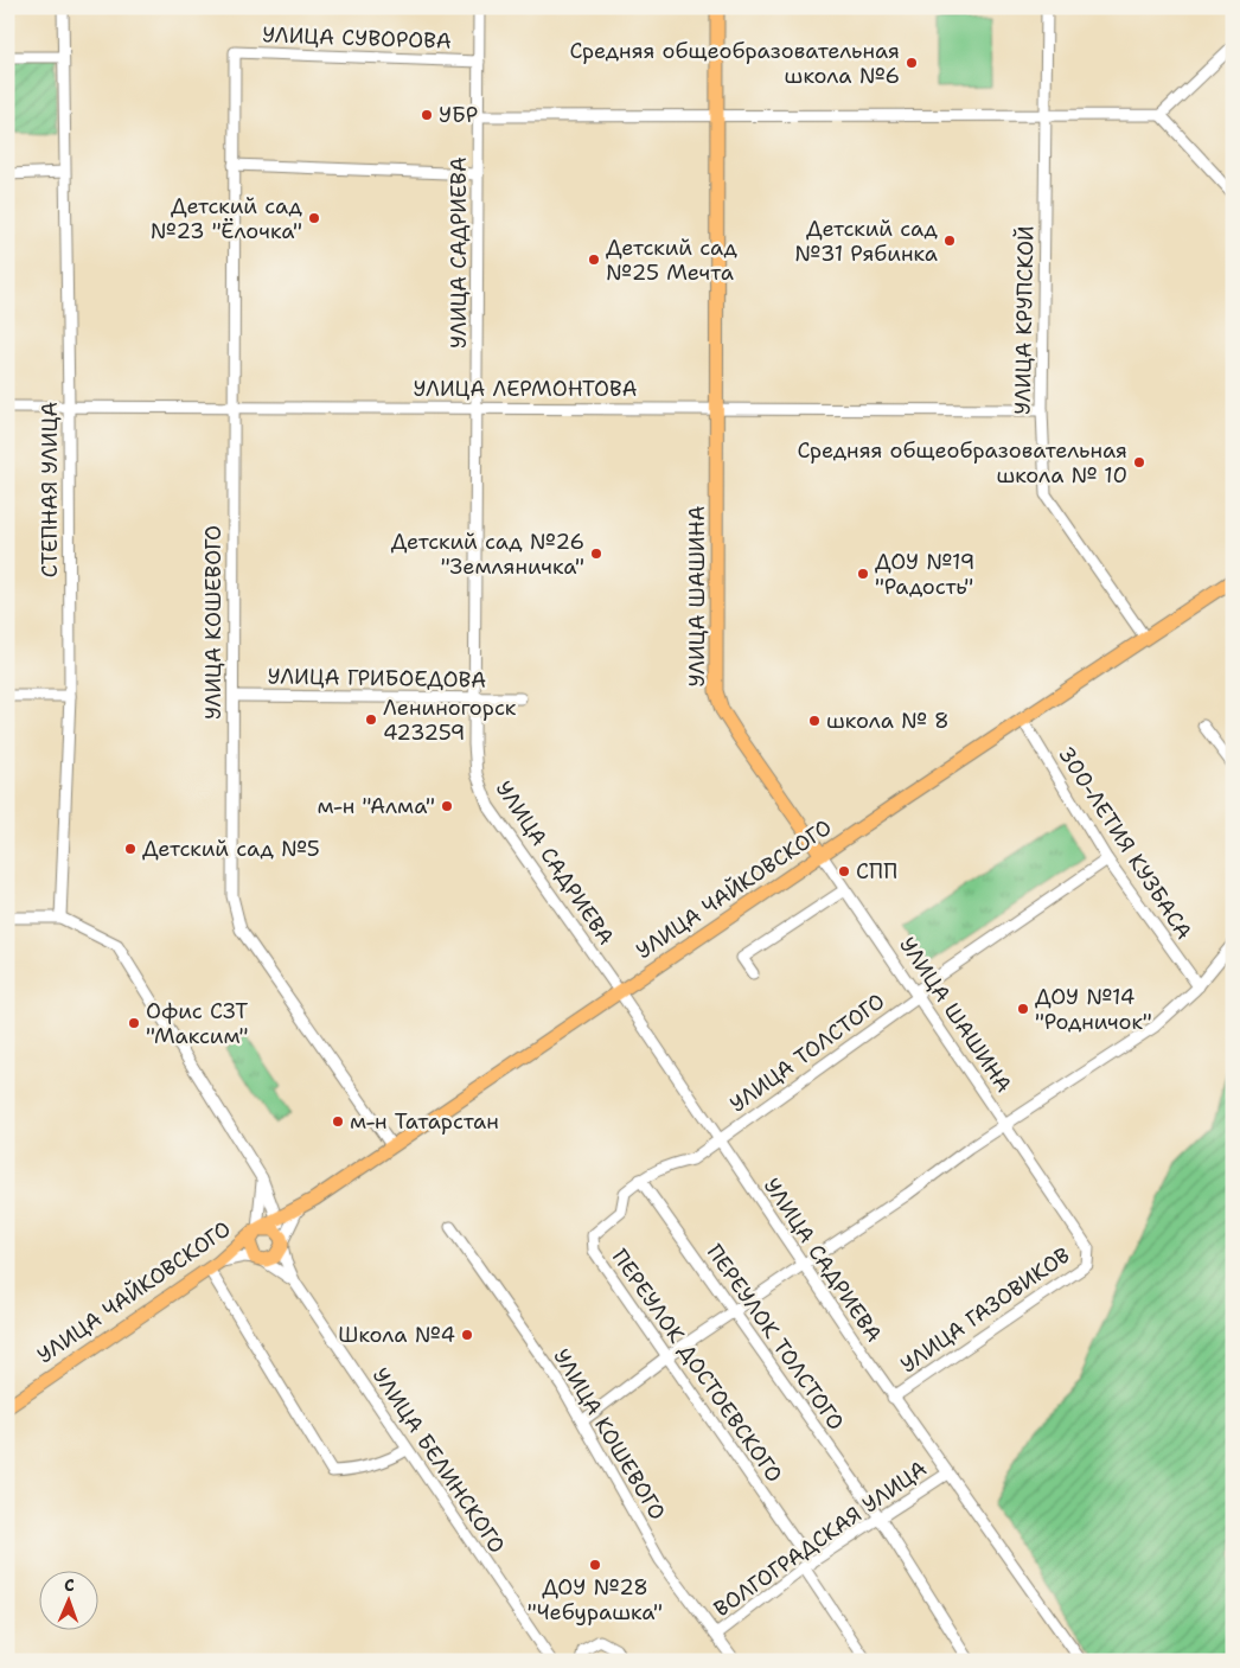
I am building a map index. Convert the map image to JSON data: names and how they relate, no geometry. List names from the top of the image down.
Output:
{
  "streets": {
    "main road": ["УЛИЦА ШАШИНА", "УЛИЦА ЧАЙКОВСКОГО"],
    "street": [
      "УЛИЦА СУВОРОВА",
      "УЛИЦА САДРИЕВА",
      "УЛИЦА КРУПСКОЙ",
      "УЛИЦА ЛЕРМОНТОВА",
      "СТЕПНАЯ УЛИЦА",
      "УЛИЦА КОШЕВОГО",
      "УЛИЦА ГРИБОЕДОВА",
      "300-ЛЕТИЯ КУЗБАСА",
      "УЛИЦА ТОЛСТОГО",
      "УЛИЦА ГАЗОВИКОВ",
      "ПЕРЕУЛОК ТОЛСТОГО",
      "ПЕРЕУЛОК ДОСТОЕВСКОГО",
      "УЛИЦА БЕЛИНСКОГО",
      "ВОЛГОГРАДСКАЯ УЛИЦА"
    ]
  },
  "crossings": [
    ["УЛИЦА СУВОРОВА", "УЛИЦА САДРИЕВА"],
    ["УЛИЦА СУВОРОВА", "УЛИЦА КОШЕВОГО"],
    ["УЛИЦА САДРИЕВА", "УЛИЦА ЛЕРМОНТОВА"],
    ["УЛИЦА САДРИЕВА", "УЛИЦА ГРИБОЕДОВА"],
    ["УЛИЦА САДРИЕВА", "УЛИЦА ЧАЙКОВСКОГО"],
    ["УЛИЦА САДРИЕВА", "УЛИЦА ТОЛСТОГО"],
    ["УЛИЦА САДРИЕВА", "УЛИЦА ГАЗОВИКОВ"],
    ["УЛИЦА САДРИЕВА", "ПЕРЕУЛОК ДОСТОЕВСКОГО"],
    ["УЛИЦА САДРИЕВА", "ВОЛГОГРАДСКАЯ УЛИЦА"],
    ["УЛИЦА КРУПСКОЙ", "УЛИЦА ЛЕРМОНТОВА"],
    ["УЛИЦА КРУПСКОЙ", "УЛИЦА ЧАЙКОВСКОГО"],
    ["УЛИЦА ЛЕРМОНТОВА", "СТЕПНАЯ УЛИЦА"],
    ["УЛИЦА ЛЕРМОНТОВА", "УЛИЦА ШАШИНА"],
    ["УЛИЦА ЛЕРМОНТОВА", "УЛИЦА КОШЕВОГО"],
    ["УЛИЦА ШАШИНА", "УЛИЦА ЧАЙКОВСКОГО"],
    ["УЛИЦА ШАШИНА", "УЛИЦА ТОЛСТОГО"],
    ["УЛИЦА ШАШИНА", "УЛИЦА ГАЗОВИКОВ"],
    ["УЛИЦА КОШЕВОГО", "УЛИЦА ГРИБОЕДОВА"],
    ["УЛИЦА КОШЕВОГО", "УЛИЦА ЧАЙКОВСКОГО"],
    ["УЛИЦА КОШЕВОГО", "ВОЛГОГРАДСКАЯ УЛИЦА"],
    ["300-ЛЕТИЯ КУЗБАСА", "УЛИЦА ЧАЙКОВСКОГО"],
    ["300-ЛЕТИЯ КУЗБАСА", "УЛИЦА ТОЛСТОГО"],
    ["УЛИЦА ТОЛСТОГО", "ПЕРЕУЛОК ДОСТОЕВСКОГО"],
    ["ПЕРЕУЛОК ТОЛСТОГО", "ПЕРЕУЛОК ДОСТОЕВСКОГО"],
    ["ПЕРЕУЛОК ТОЛСТОГО", "ВОЛГОГРАДСКАЯ УЛИЦА"],
    ["ПЕРЕУЛОК ДОСТОЕВСКОГО", "ВОЛГОГРАДСКАЯ УЛИЦА"]
  ],
  "places": [
    "Средняя общеобразовательная школа №6",
    "УБР",
    "Детский сад №23 \"Ёлочка\"",
    "Детский сад №31 Рябинка",
    "Детский сад №25 Мечта",
    "Средняя общеобразовательная школа № 10",
    "Детский сад №26 \"Земляничка\"",
    "ДОУ №19 \"Радость\"",
    "Лениногорск 423259",
    "школа № 8",
    "м-н \"Алма\"",
    "Детский сад №5",
    "СПП",
    "ДОУ №14 \"Родничок\"",
    "Офис СЗТ \"Максим\"",
    "м-н Татарстан",
    "Школа №4",
    "ДОУ №28 \"Чебурашка\""
  ],
  "north": "top"
}
